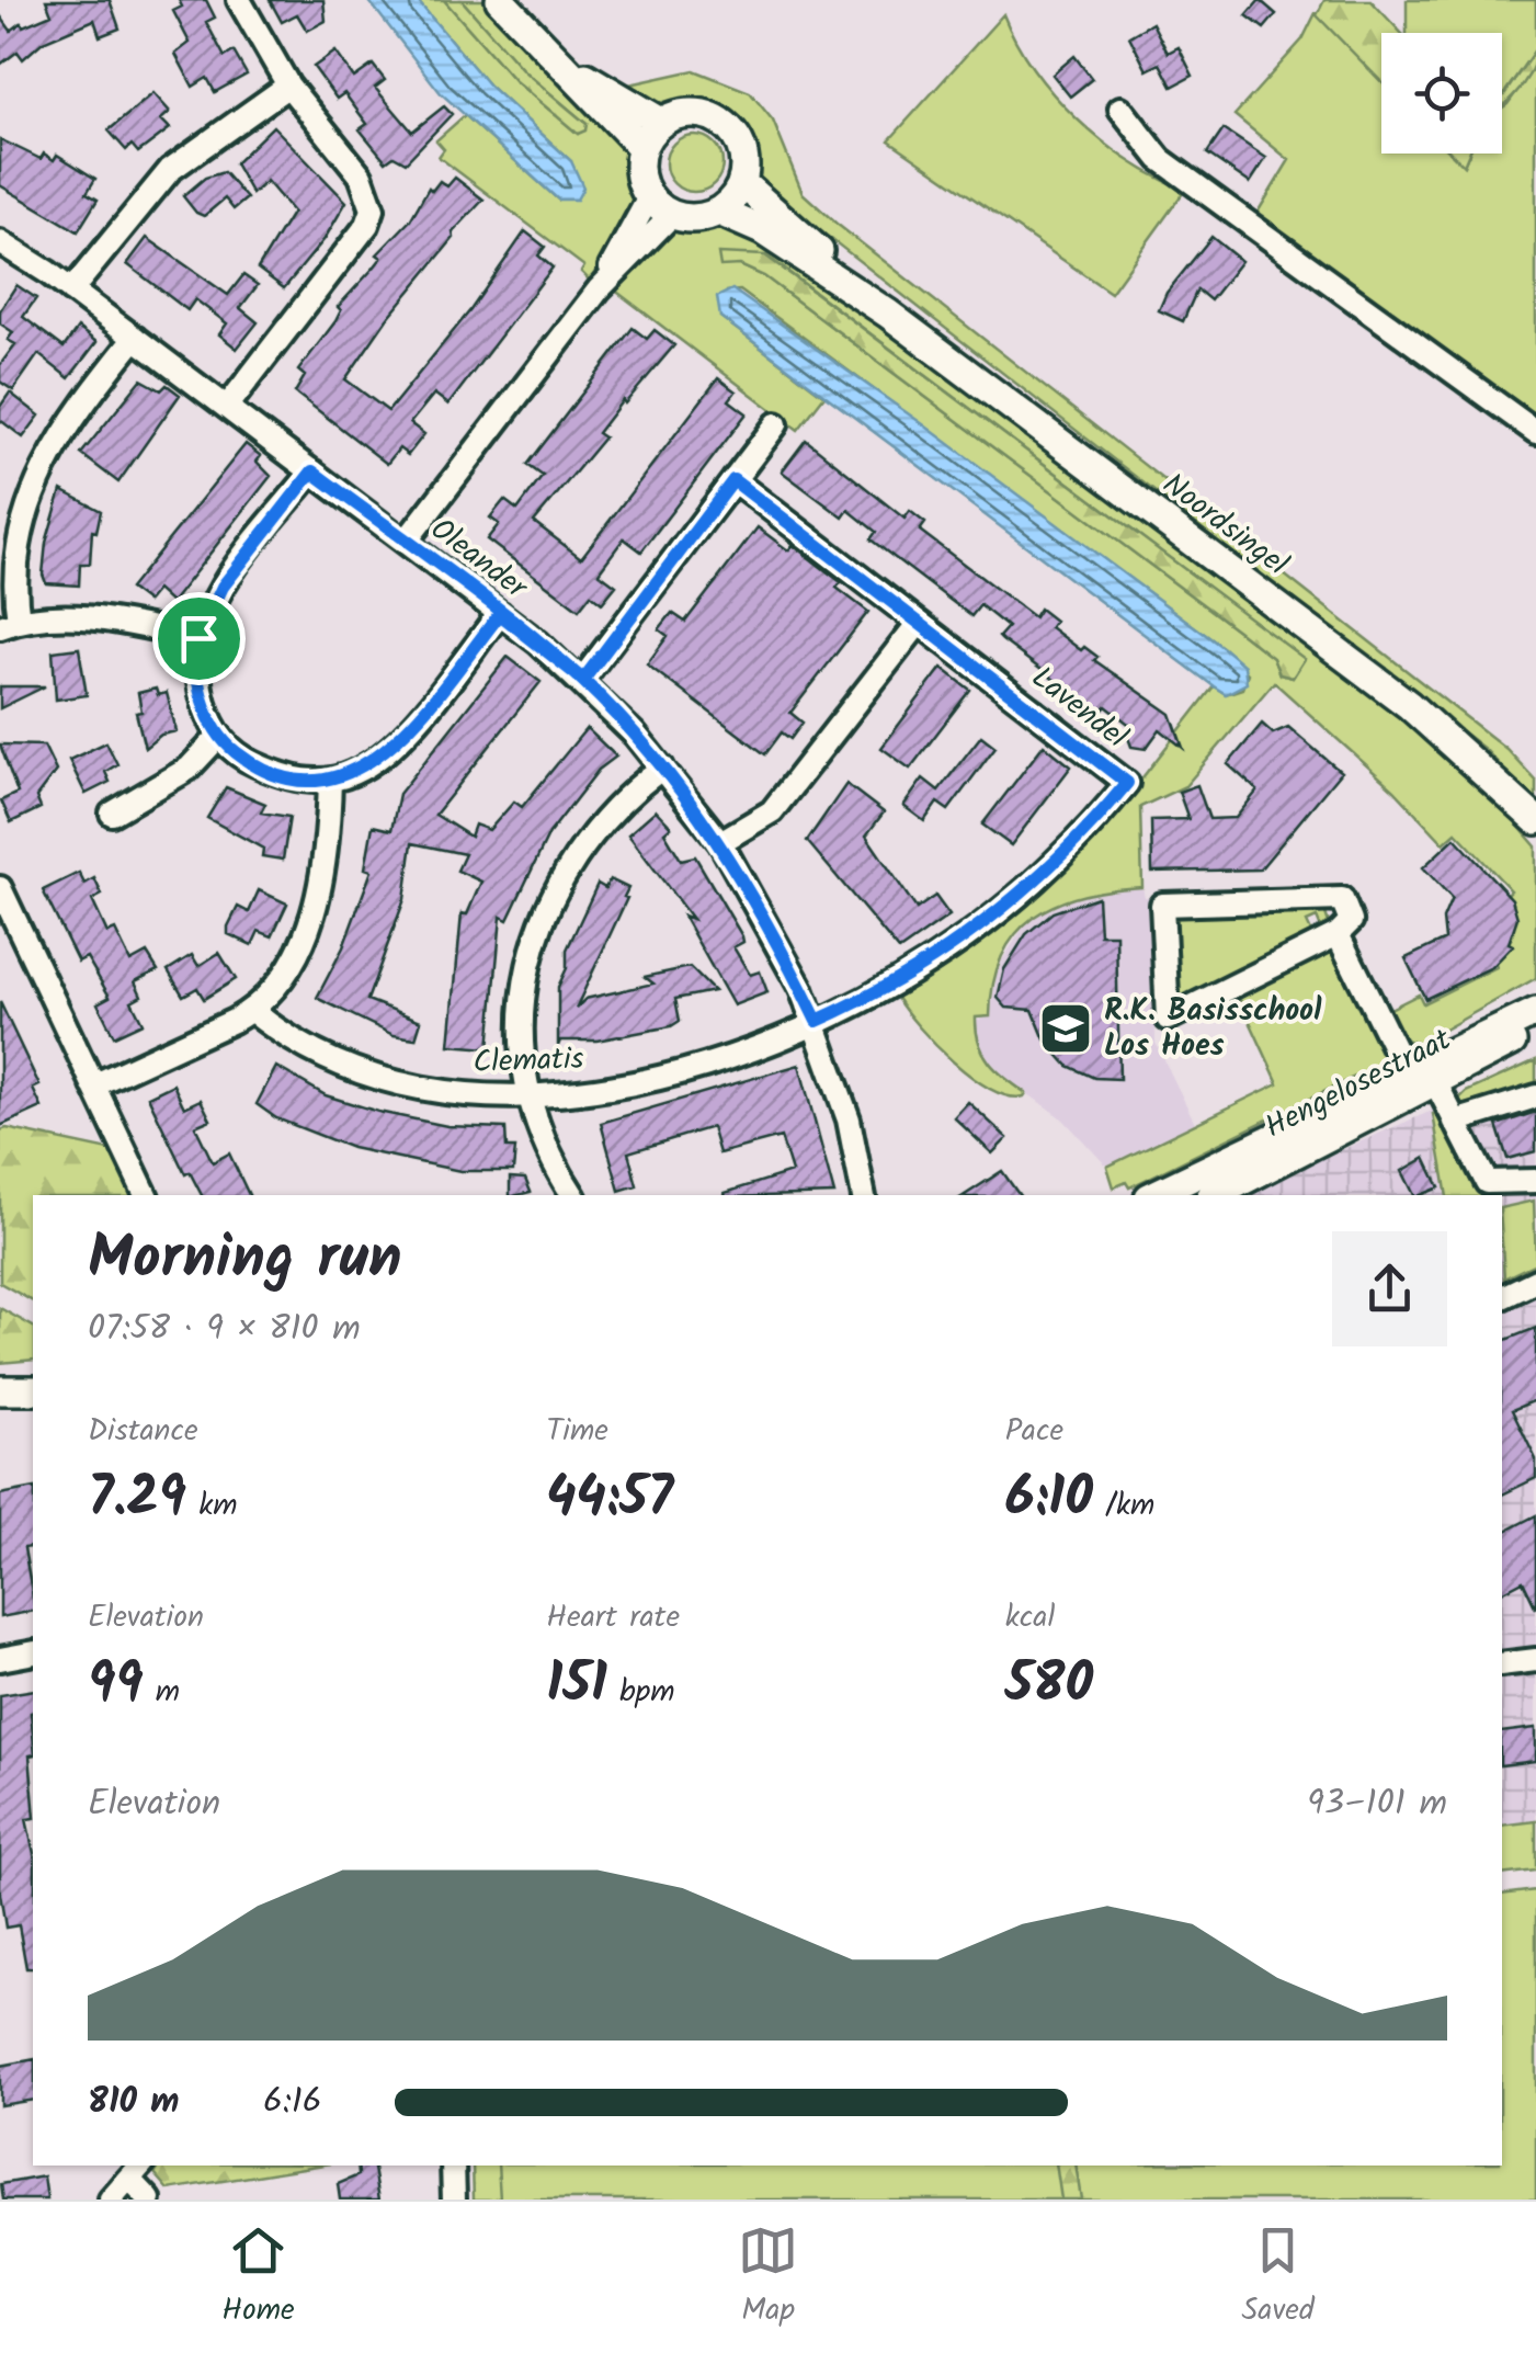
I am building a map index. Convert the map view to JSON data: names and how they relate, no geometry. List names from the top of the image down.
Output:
{
  "streets": {
    "main road": ["Noordsingel", "Hengelosestraat"],
    "street": ["Oleander", "Lavendel", "Clematis"]
  },
  "crossings": [
    ["Oleander", "Lavendel"],
    ["Oleander", "Clematis"],
    ["Lavendel", "Clematis"]
  ],
  "places": {
    "school or university": ["R.K. Basisschool Los Hoes"]
  },
  "page": {
    "heading": ["Morning run", "07:58 · 9 × 810 m"],
    "stats": [
      ["Distance", "7.29 km"],
      ["Time", "44:57"],
      ["Pace", "6:10 /km"],
      ["Elevation", "99 m"],
      ["Heart rate", "151 bpm"],
      ["kcal", "580"]
    ],
    "chart": ["Elevation", "93–101 m"],
    "list": [
      {
        "name": "810 m",
        "note": "6:16"
      }
    ],
    "tabs": ["Home", "Map", "Saved"]
  }
}
